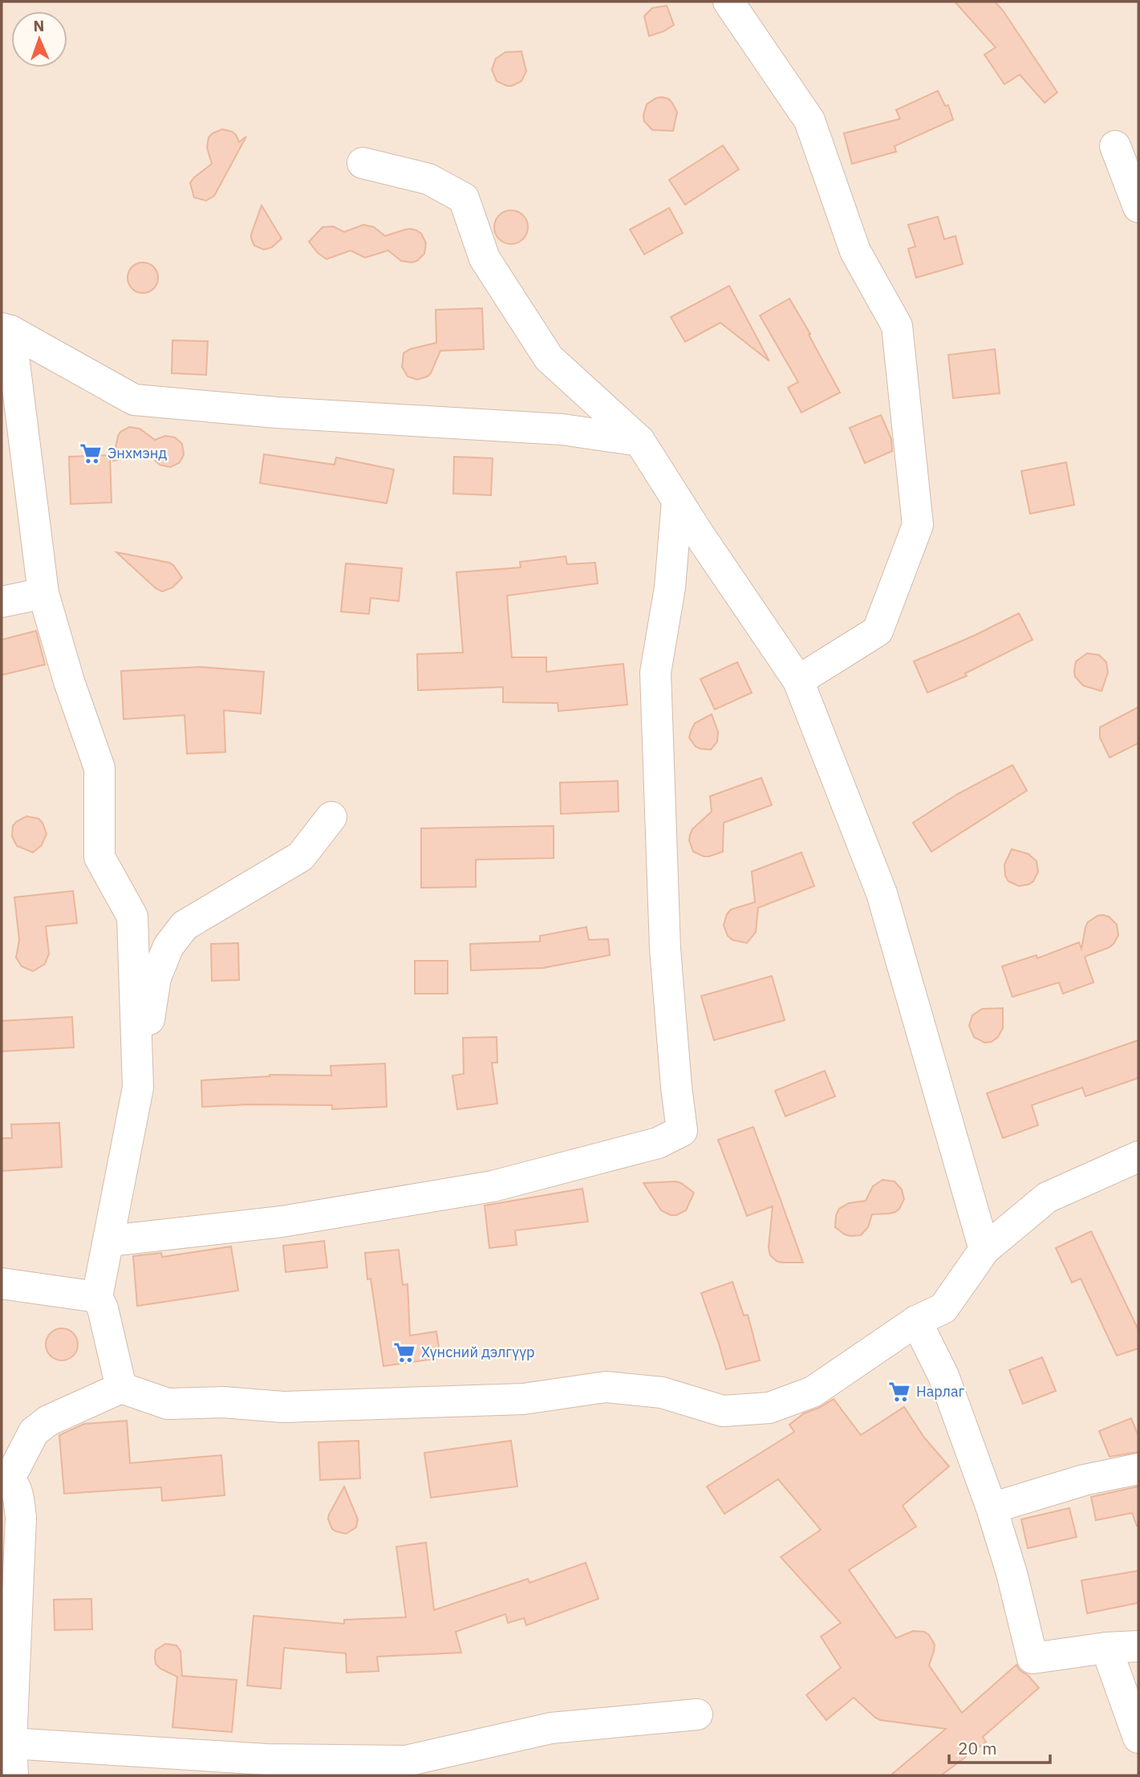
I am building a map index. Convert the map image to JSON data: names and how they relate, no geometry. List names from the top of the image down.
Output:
{
  "places": {
    "supermarket": ["Энхмэнд", "Хүнсний дэлгүүр", "Нарлаг"]
  },
  "scale_bar": "20 m",
  "north": "top"
}
